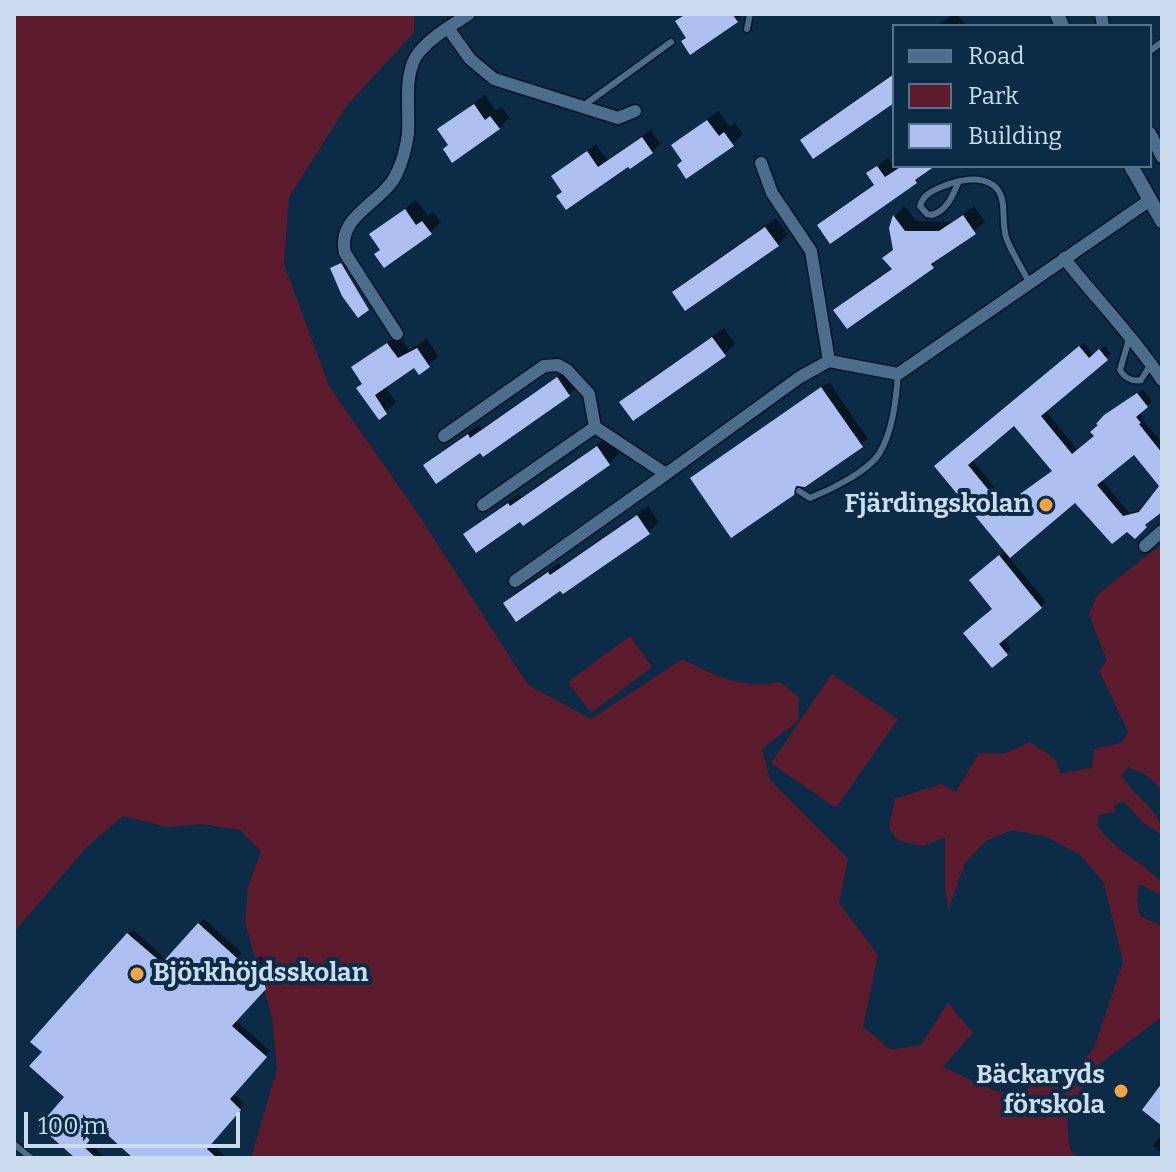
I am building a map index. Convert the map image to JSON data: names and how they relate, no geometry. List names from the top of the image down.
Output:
{
  "places": ["Fjärdingskolan", "Björkhöjdsskolan", "Bäckaryds förskola"],
  "legend": ["Road", "Park", "Building"],
  "scale_bar": "100 m"
}
